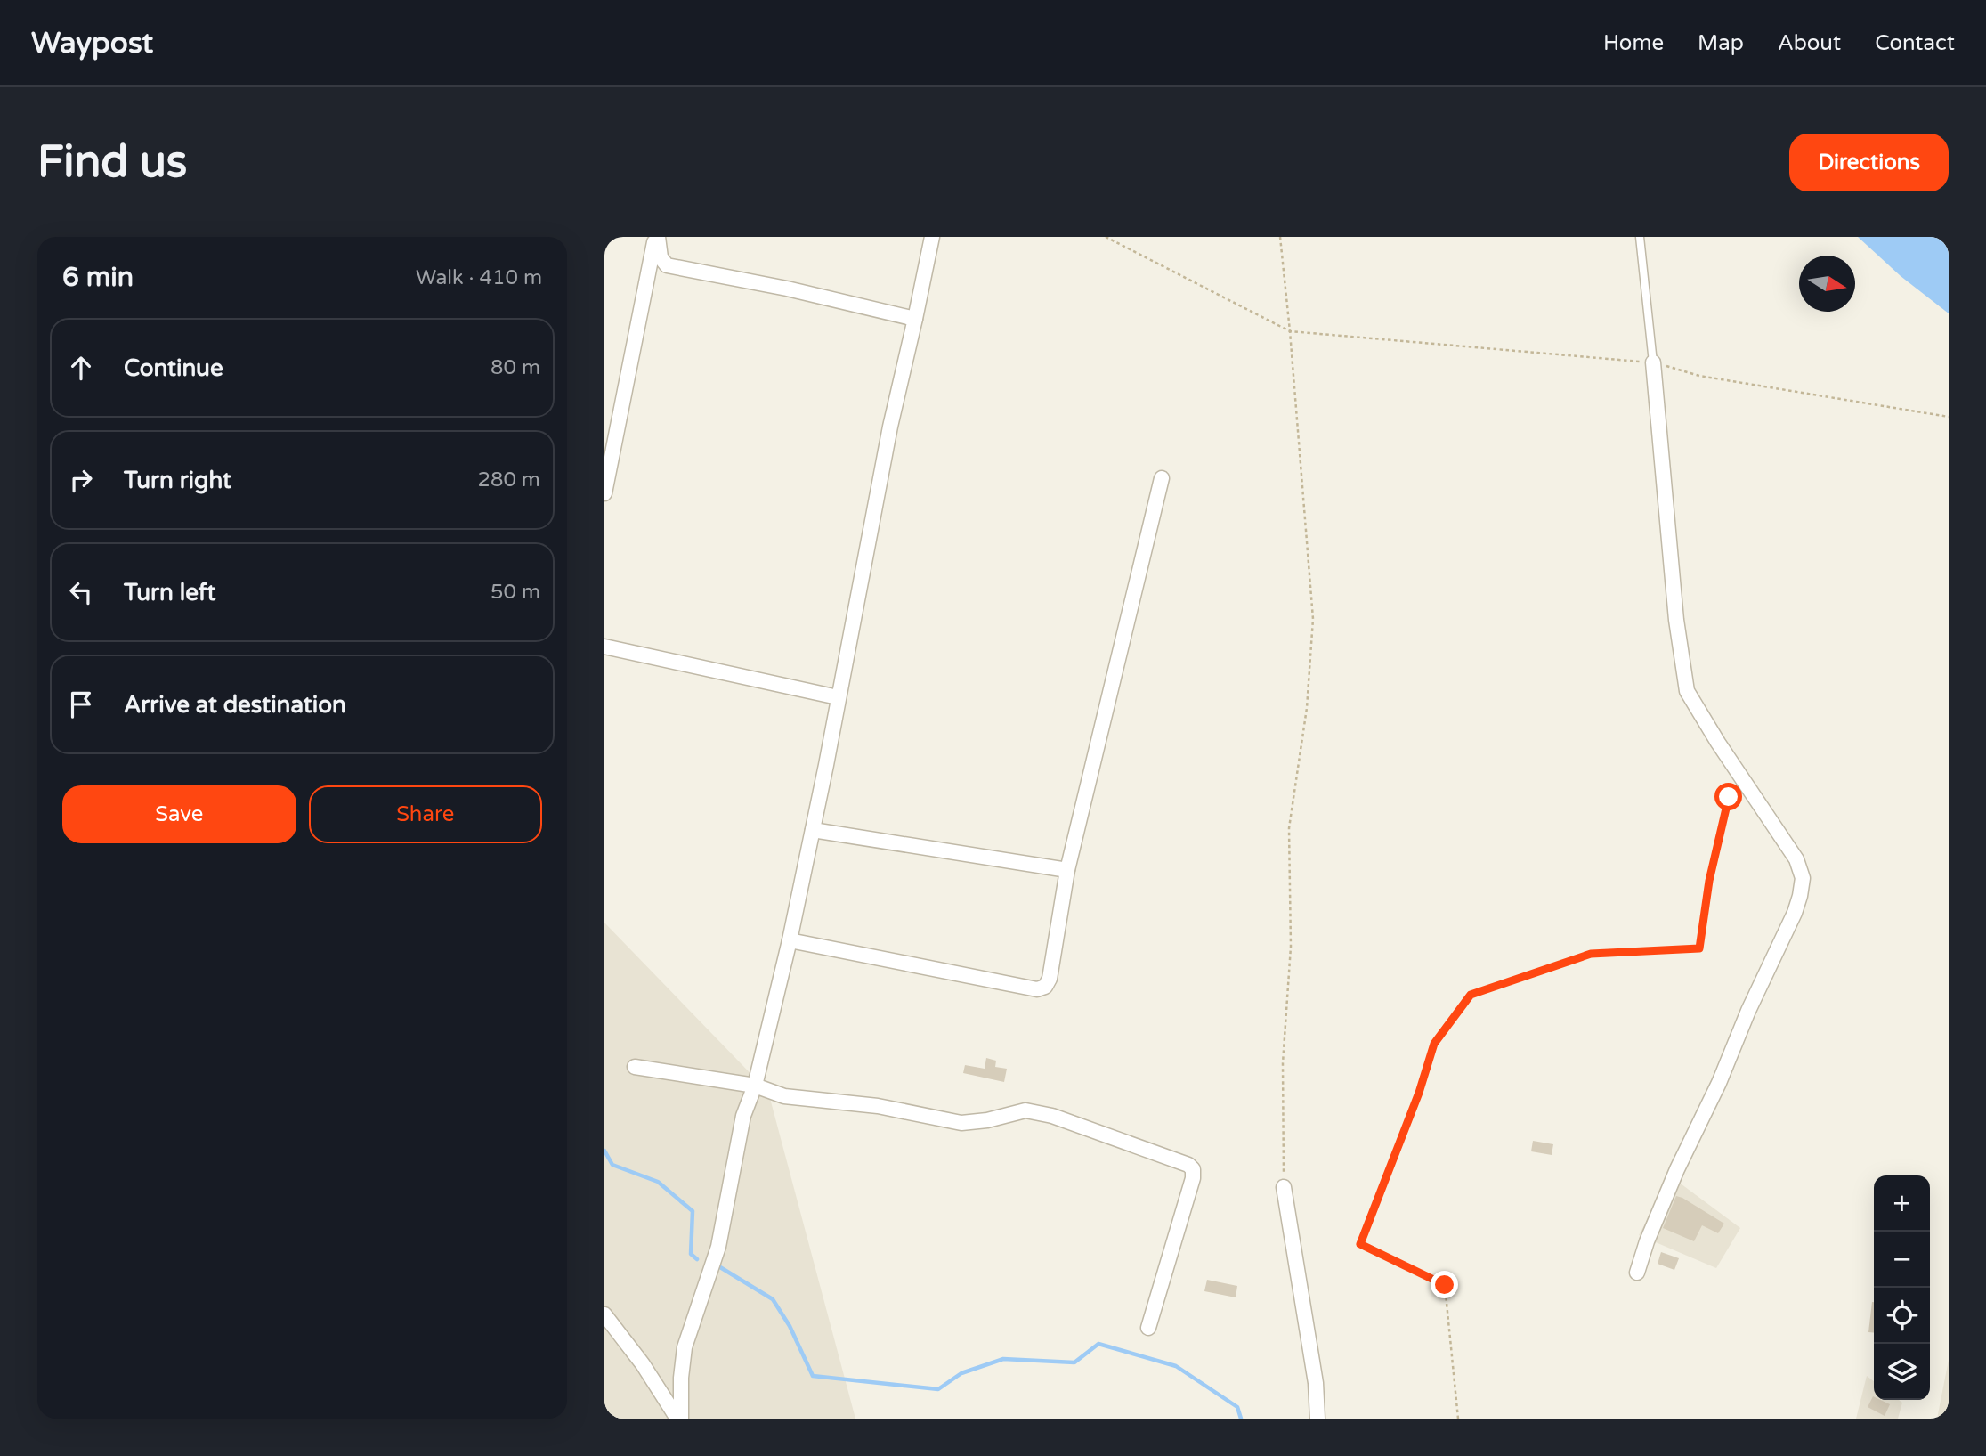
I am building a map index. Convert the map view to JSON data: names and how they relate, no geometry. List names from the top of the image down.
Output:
{
  "north": "right",
  "page": {
    "header": "Waypost",
    "nav": [
      "Home",
      "Map",
      "About",
      "Contact"
    ],
    "buttons": [
      "Directions",
      ["Save", "Share"]
    ],
    "title": "Find us",
    "heading": ["6 min", "Walk · 410 m"],
    "list": [
      ["Continue", "80 m"],
      ["Turn right", "280 m"],
      ["Turn left", "50 m"],
      "Arrive at destination"
    ],
    "map_buttons": ["+", "−"]
  }
}
